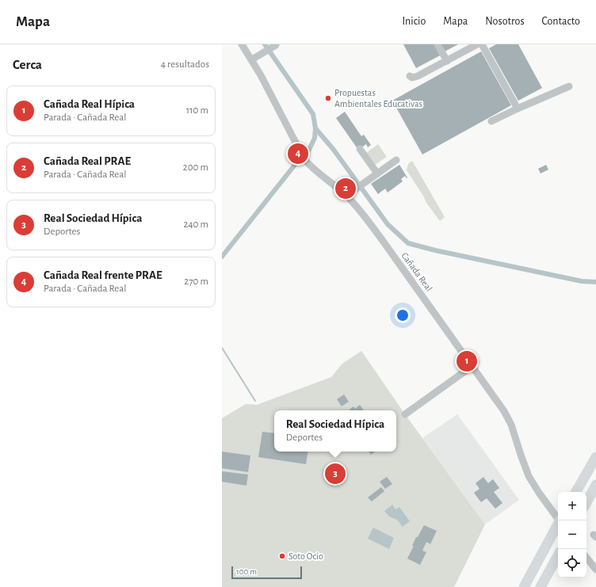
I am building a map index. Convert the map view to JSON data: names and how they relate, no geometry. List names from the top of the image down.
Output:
{
  "streets": {
    "street": ["Cañada Real"]
  },
  "places": ["Propuestas Ambientales Educativas", "Soto Ocio"],
  "scale_bar": "100 m",
  "page": {
    "header": "Mapa",
    "nav": [
      "Inicio",
      "Mapa",
      "Nosotros",
      "Contacto"
    ],
    "heading": ["Cerca", "4 resultados"],
    "list": [
      {
        "mark": "1",
        "name": "Cañada Real Hípica",
        "note": "Parada · Cañada Real",
        "value": "110 m"
      },
      {
        "mark": "2",
        "name": "Cañada Real PRAE",
        "note": "Parada · Cañada Real",
        "value": "200 m"
      },
      {
        "mark": "3",
        "name": "Real Sociedad Hípica",
        "note": "Deportes",
        "value": "240 m"
      },
      {
        "mark": "4",
        "name": "Cañada Real frente PRAE",
        "note": "Parada · Cañada Real",
        "value": "270 m"
      }
    ],
    "pins": [
      "4",
      "2",
      "1",
      "3"
    ],
    "popup": ["Real Sociedad Hípica", "Deportes"],
    "map_buttons": ["+", "−"],
    "scale": "100 m"
  }
}
